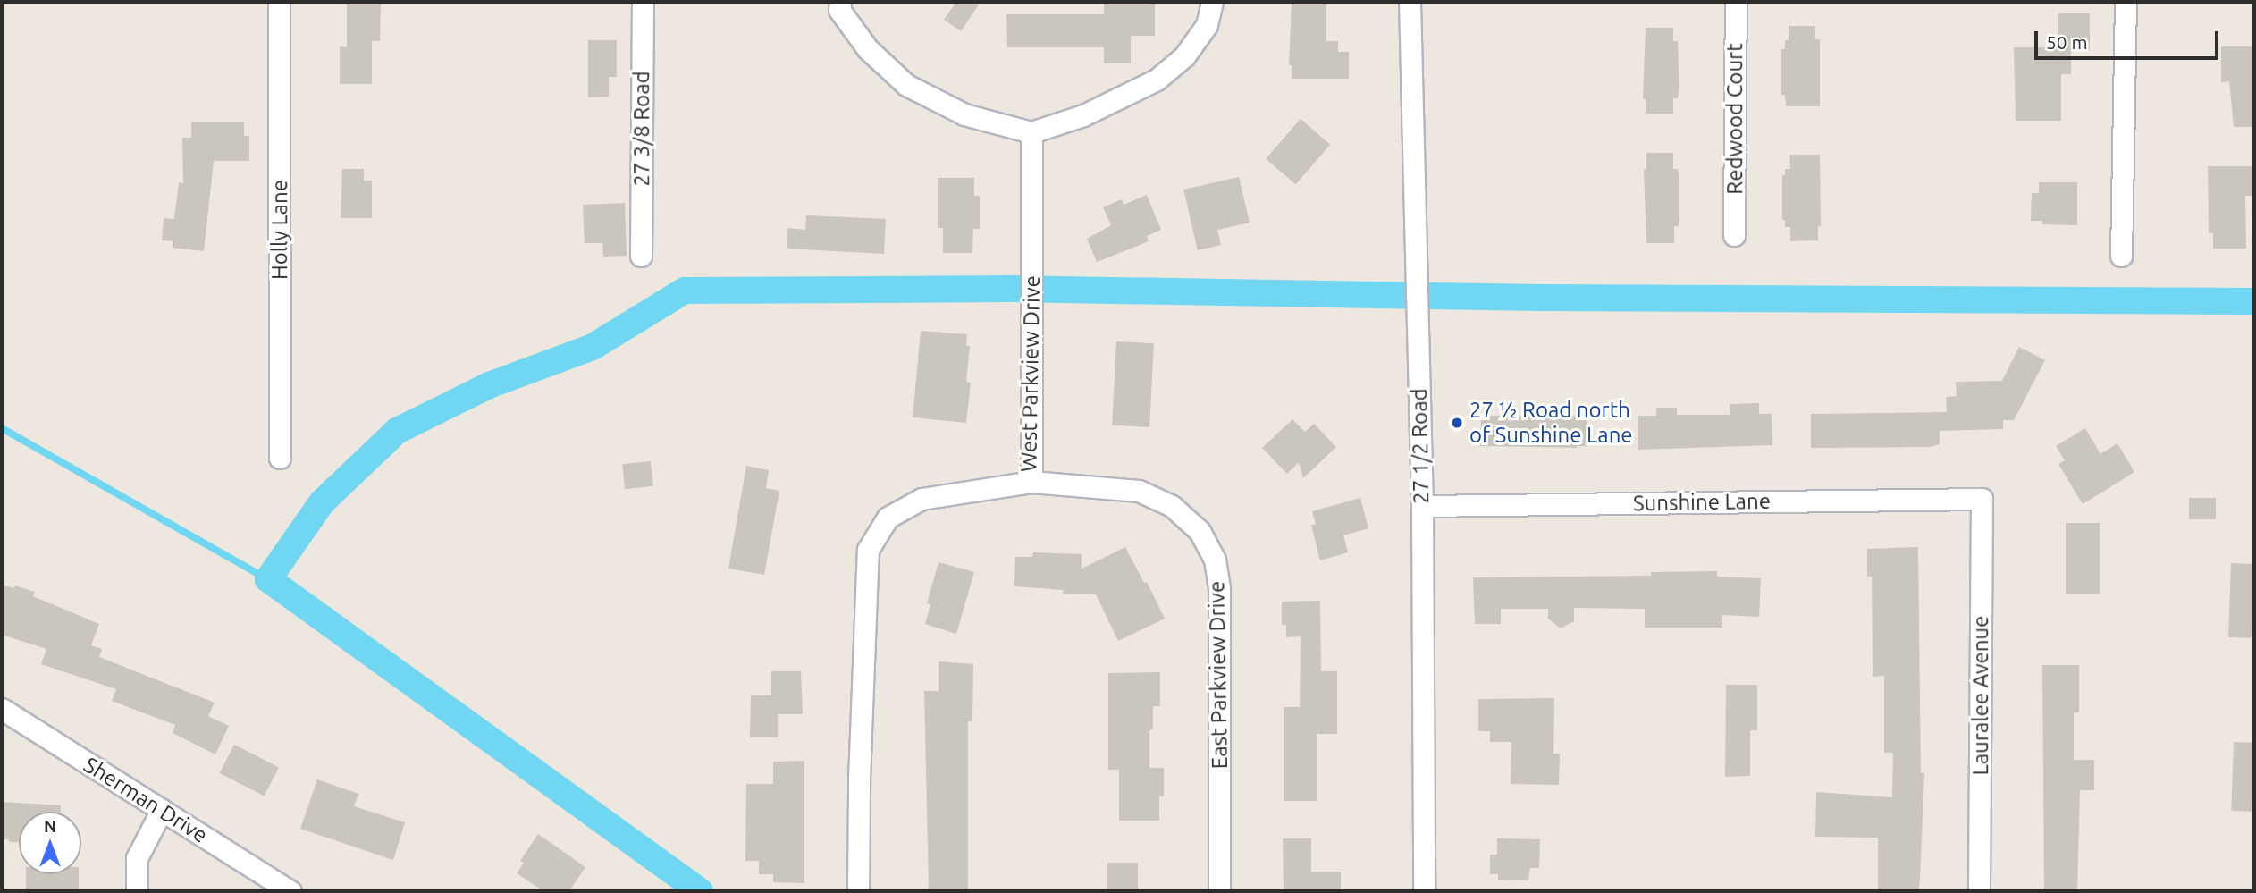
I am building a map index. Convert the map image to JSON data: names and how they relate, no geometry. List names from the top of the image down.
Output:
{
  "streets": {
    "street": [
      "Redwood Court",
      "27 3/8 Road",
      "Holly Lane",
      "West Parkview Drive",
      "27 1/2 Road",
      "Sunshine Lane",
      "East Parkview Drive",
      "Lauralee Avenue",
      "Sherman Drive"
    ]
  },
  "crossings": [
    ["West Parkview Drive", "East Parkview Drive"],
    ["27 1/2 Road", "Sunshine Lane"],
    ["Sunshine Lane", "Lauralee Avenue"]
  ],
  "places": ["27 ½ Road north of Sunshine Lane"],
  "scale_bar": "50 m",
  "north": "top"
}
